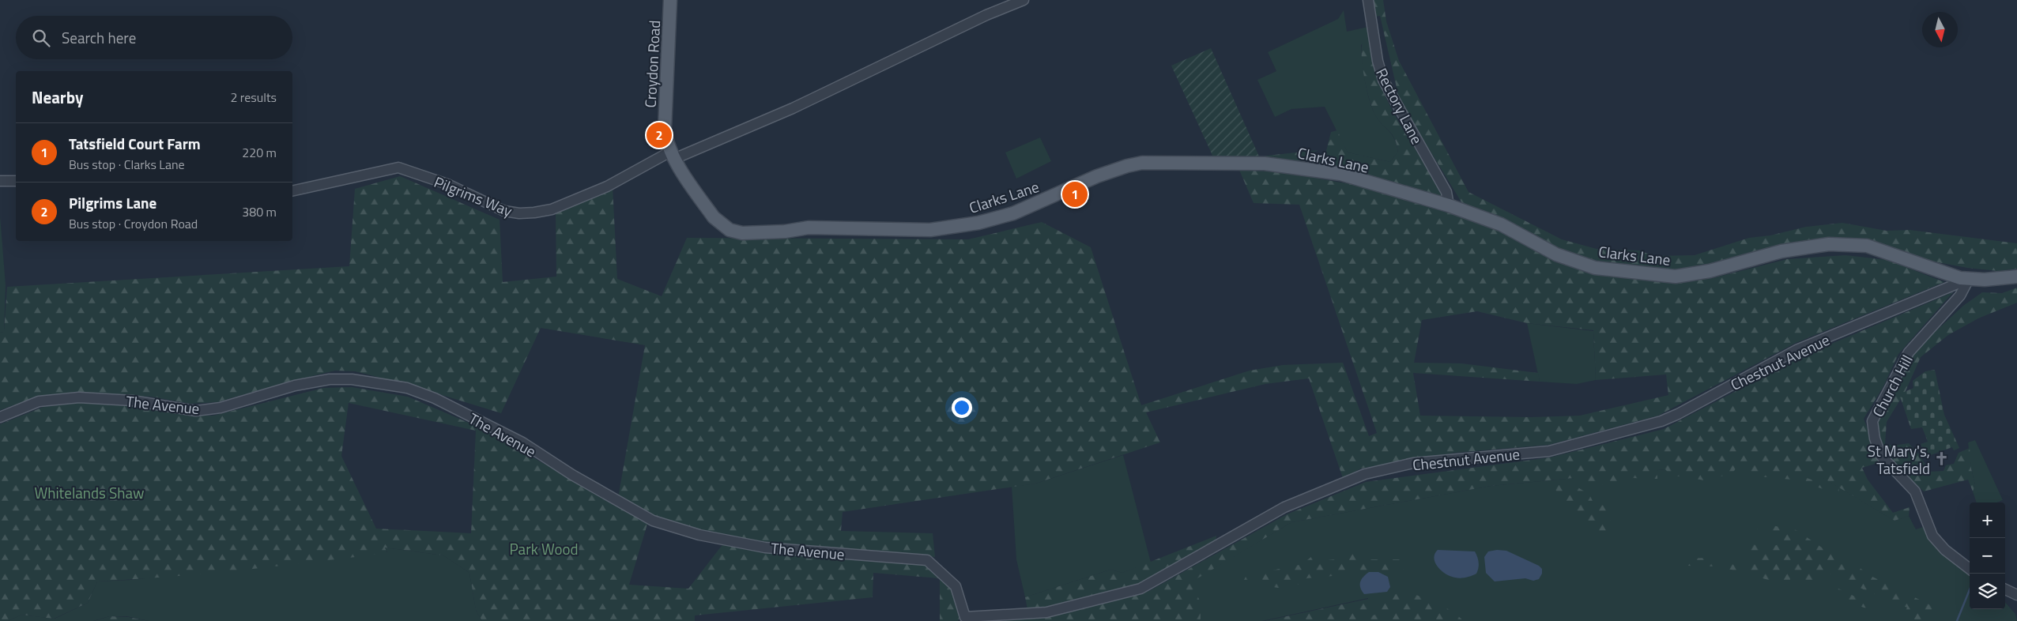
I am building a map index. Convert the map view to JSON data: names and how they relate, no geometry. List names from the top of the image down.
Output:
{
  "streets": {
    "main road": ["Croydon Road", "Clarks Lane"],
    "street": [
      "Rectory Lane",
      "Pilgrims Way",
      "Chestnut Avenue",
      "Church Hill",
      "The Avenue"
    ]
  },
  "crossings": [
    ["Croydon Road", "Clarks Lane"],
    ["Croydon Road", "Pilgrims Way"],
    ["Rectory Lane", "Clarks Lane"],
    ["Clarks Lane", "Pilgrims Way"],
    ["Clarks Lane", "Chestnut Avenue"],
    ["Clarks Lane", "Church Hill"],
    ["Chestnut Avenue", "Church Hill"],
    ["Chestnut Avenue", "The Avenue"]
  ],
  "parks": ["Whitelands Shaw", "Park Wood"],
  "places": {
    "church": ["St Mary's, Tatsfield"]
  },
  "north": "bottom",
  "page": {
    "search": "Search here",
    "heading": ["Nearby", "2 results"],
    "pins": ["2", "1"],
    "list": [
      {
        "mark": "1",
        "name": "Tatsfield Court Farm",
        "note": "Bus stop · Clarks Lane",
        "value": "220 m"
      },
      {
        "mark": "2",
        "name": "Pilgrims Lane",
        "note": "Bus stop · Croydon Road",
        "value": "380 m"
      }
    ],
    "map_buttons": ["+", "−"]
  }
}
